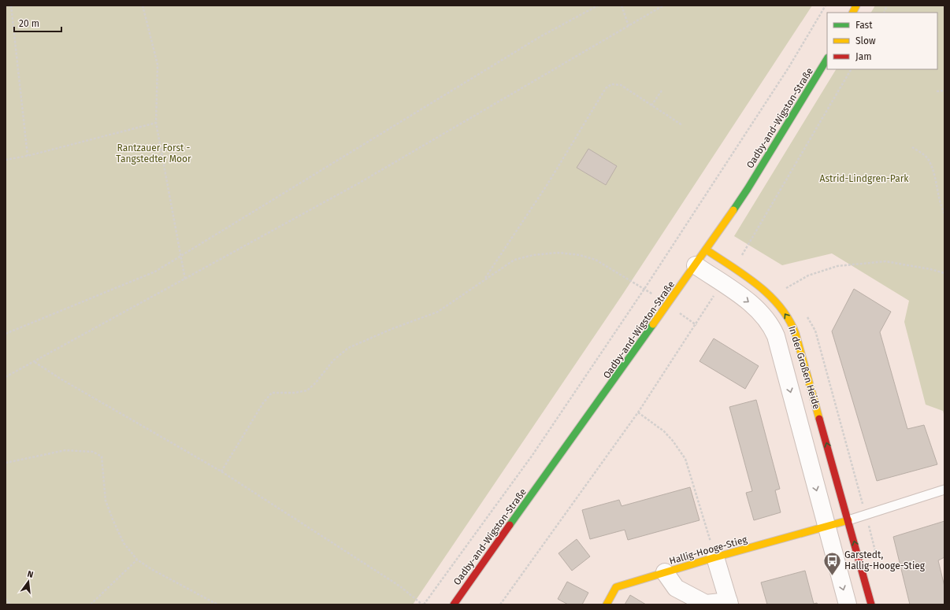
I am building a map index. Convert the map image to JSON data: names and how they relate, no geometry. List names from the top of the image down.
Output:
{
  "streets": {
    "main road": ["Oadby-and-Wigston-Straße", "In der Großen Heide", "Hallig-Hooge-Stieg"]
  },
  "crossings": [
    ["Oadby-and-Wigston-Straße", "In der Großen Heide"],
    ["In der Großen Heide", "Hallig-Hooge-Stieg"]
  ],
  "parks": ["Rantzauer Forst - Tangstedter Moor", "Astrid-Lindgren-Park"],
  "places": {
    "bus stop": ["Garstedt, Hallig-Hooge-Stieg"]
  },
  "legend": ["Fast", "Slow", "Jam"],
  "scale_bar": "20 m",
  "north": "top"
}
